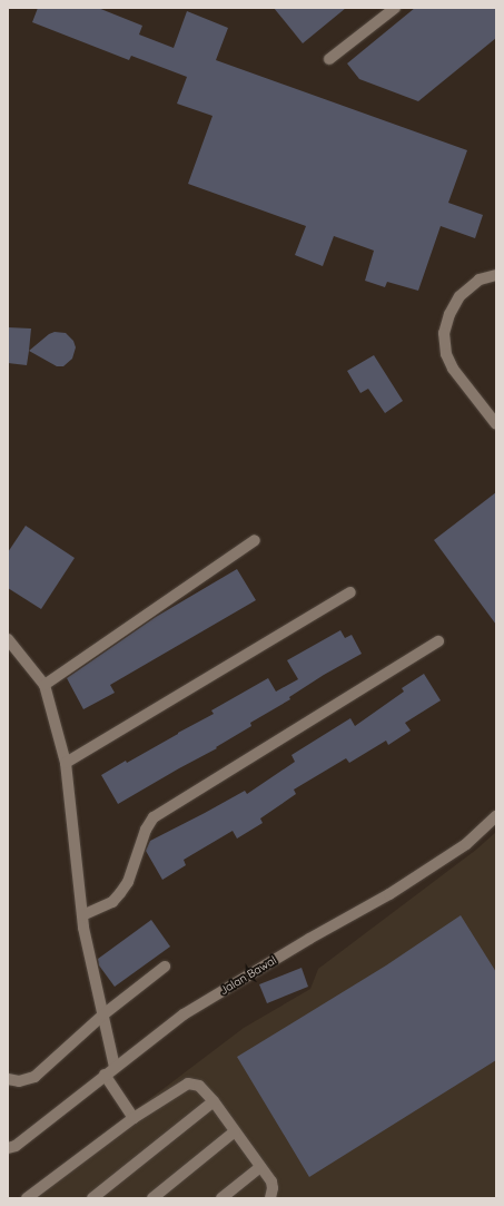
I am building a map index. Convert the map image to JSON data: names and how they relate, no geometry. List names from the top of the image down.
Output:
{
  "streets": {
    "street": ["Jalan Bawal"]
  }
}
